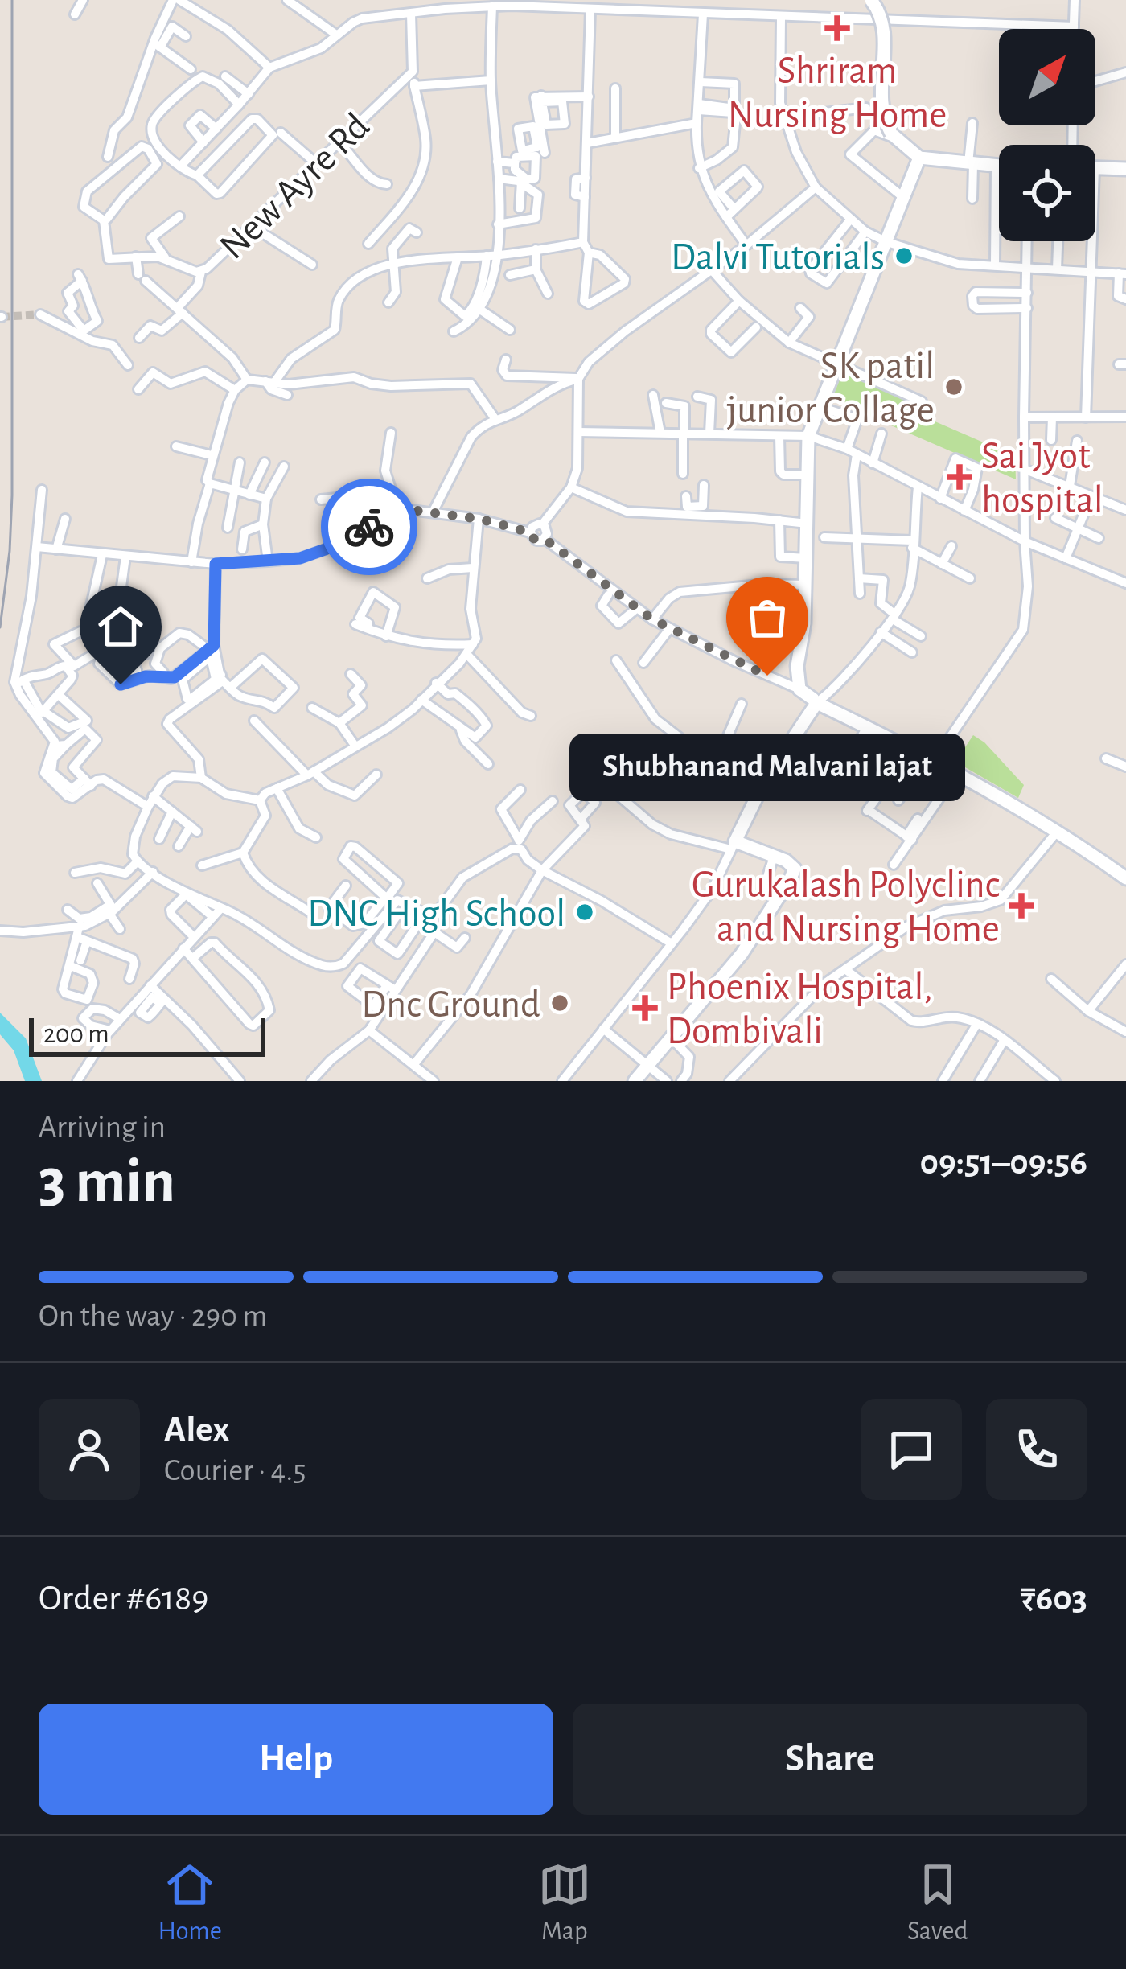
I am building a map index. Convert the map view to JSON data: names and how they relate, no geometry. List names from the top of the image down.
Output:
{
  "streets": {
    "street": ["New Ayre Rd"]
  },
  "places": {
    "health": [
      "Shriram Nursing Home",
      "Sai Jyot hospital",
      "Gurukalash Polyclinc and Nursing Home",
      "Phoenix Hospital, Dombivali"
    ],
    "other": [
      "Dalvi Tutorials",
      "SK patil junior Collage",
      "Shubhanand Malvani lajat",
      "DNC High School",
      "Dnc Ground"
    ]
  },
  "scale_bar": "200 m",
  "north": "top right",
  "page": {
    "bubble": "Shubhanand Malvani lajat",
    "scale": "200 m",
    "heading": ["3 min", "Arriving in", "09:51–09:56"],
    "panel": [
      "Alex",
      "Courier · 4.5",
      "Order #6189",
      "₹603"
    ],
    "bar": "On the way · 290 m",
    "buttons": ["Help", "Share"],
    "tabs": ["Home", "Map", "Saved"]
  }
}
